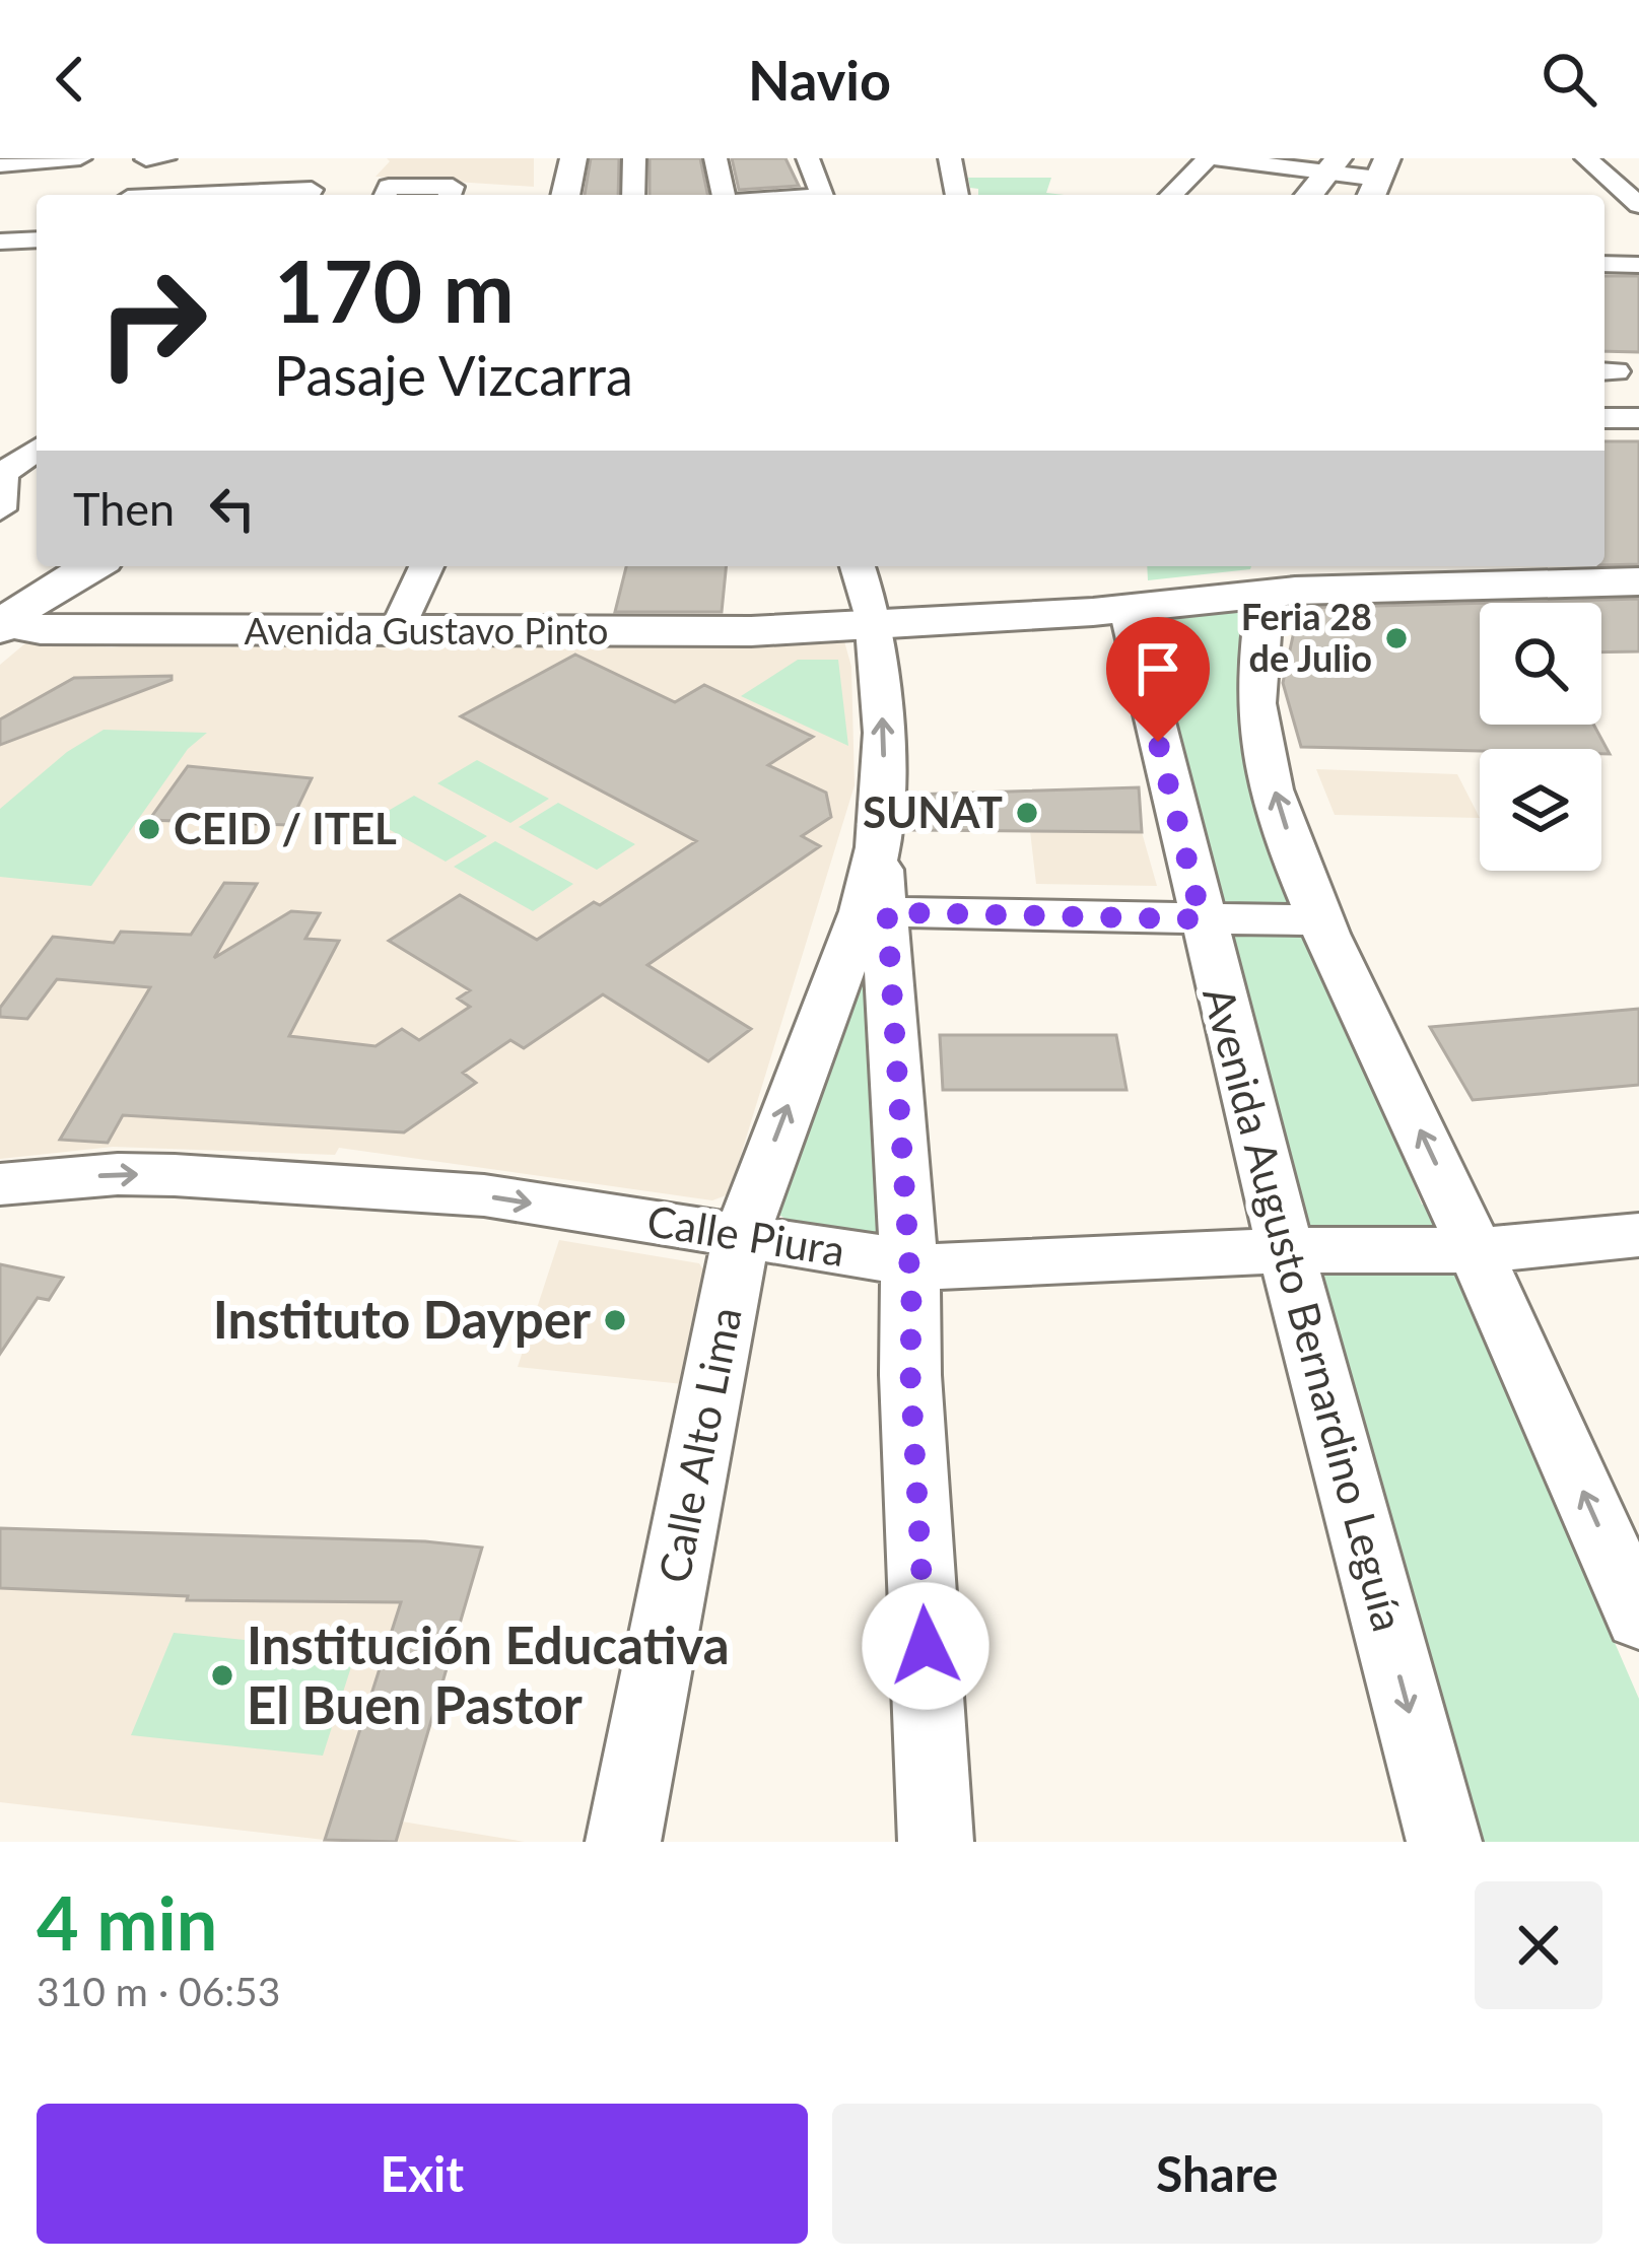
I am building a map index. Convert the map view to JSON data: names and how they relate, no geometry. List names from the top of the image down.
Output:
{
  "streets": {
    "main road": ["Avenida Gustavo Pinto"],
    "street": ["Calle Piura", "Avenida Augusto Bernardino Leguía", "Calle Alto Lima"]
  },
  "crossings": [
    ["Avenida Gustavo Pinto", "Avenida Augusto Bernardino Leguía"],
    ["Avenida Gustavo Pinto", "Calle Alto Lima"],
    ["Calle Piura", "Avenida Augusto Bernardino Leguía"],
    ["Calle Piura", "Calle Alto Lima"]
  ],
  "one_way": ["Calle Piura"],
  "places": [
    "Feria 28 de Julio",
    "SUNAT",
    "CEID / ITEL",
    "Instituto Dayper",
    "Institución Educativa El Buen Pastor"
  ],
  "page": {
    "header": "Navio",
    "turn": ["170 m", "Pasaje Vizcarra"],
    "then": "Then",
    "heading": ["4 min", "310 m · 06:53"],
    "buttons": ["Exit", "Share"]
  }
}
